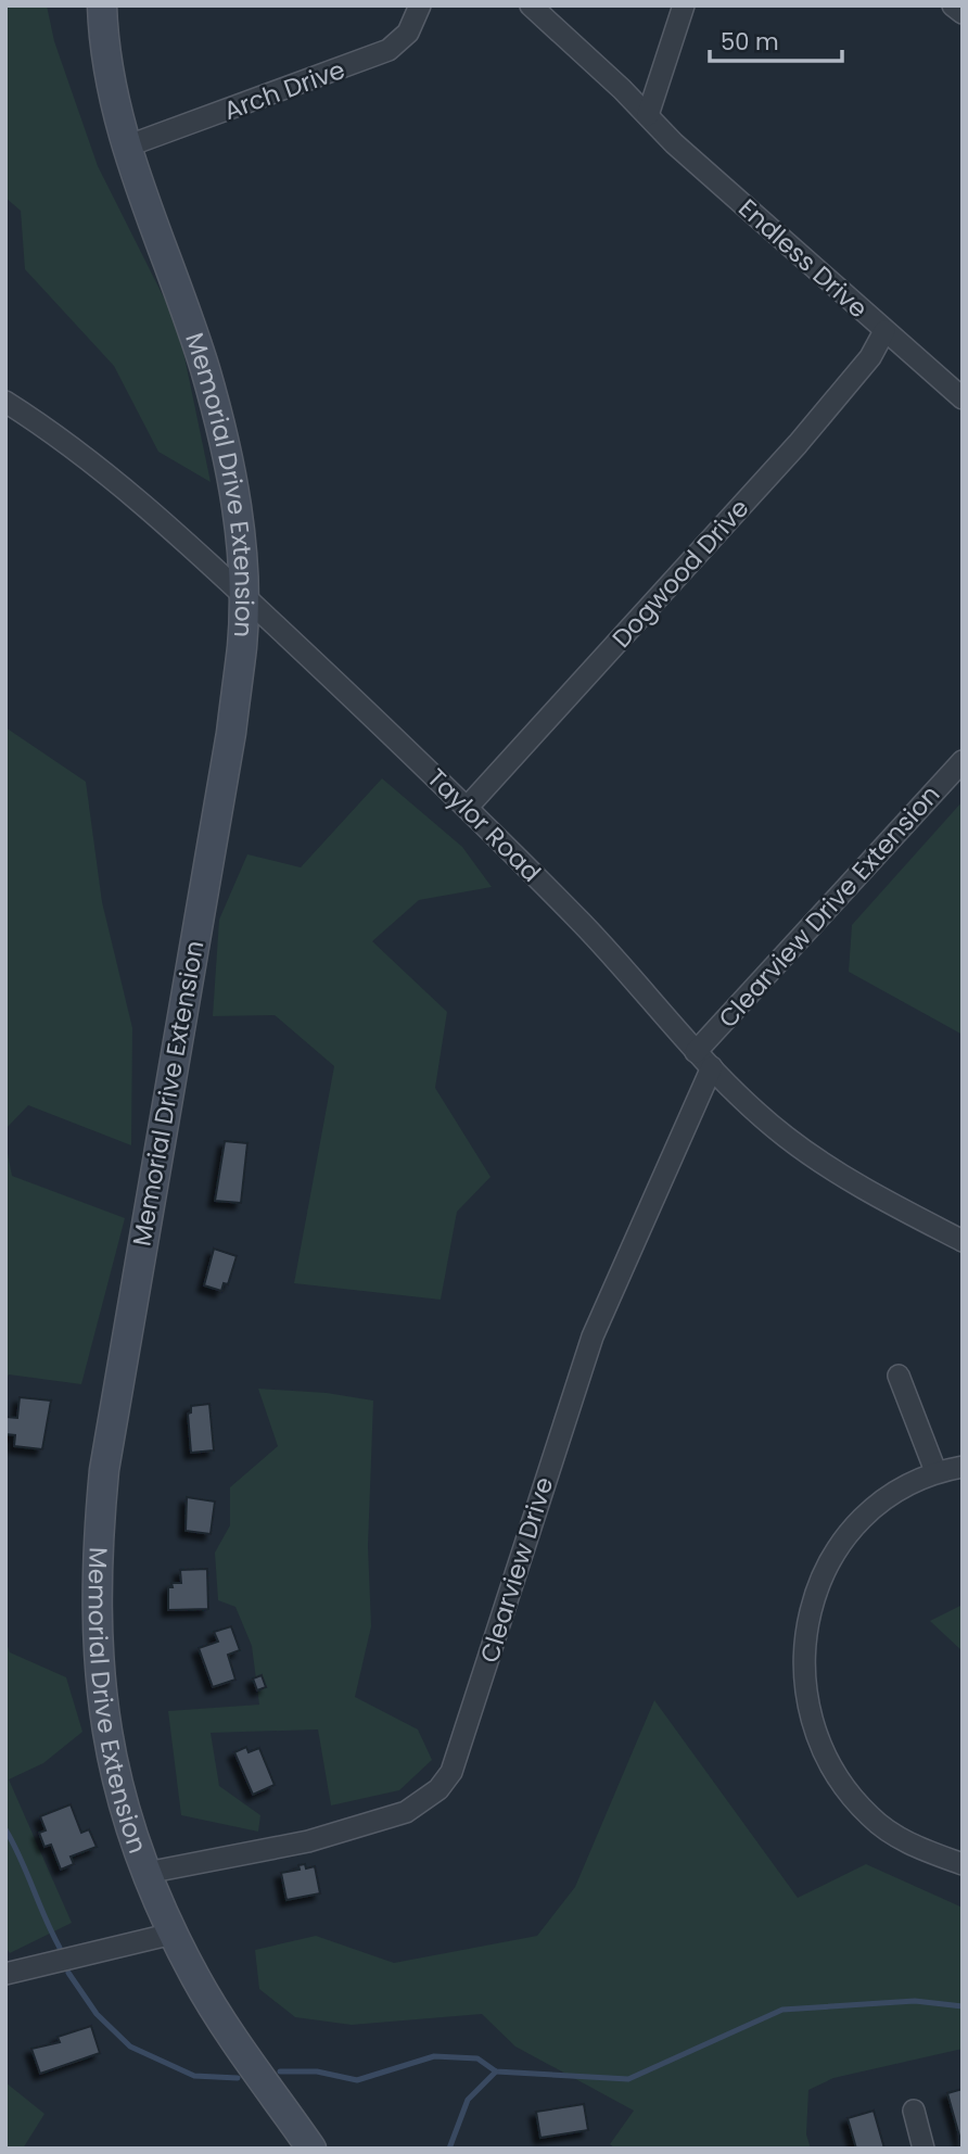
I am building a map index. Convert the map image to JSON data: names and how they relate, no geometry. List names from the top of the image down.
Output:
{
  "streets": {
    "street": [
      "Arch Drive",
      "Endless Drive",
      "Memorial Drive Extension",
      "Dogwood Drive",
      "Taylor Road",
      "Clearview Drive Extension",
      "Clearview Drive"
    ]
  },
  "crossings": [
    ["Arch Drive", "Memorial Drive Extension"],
    ["Endless Drive", "Dogwood Drive"],
    ["Memorial Drive Extension", "Taylor Road"],
    ["Memorial Drive Extension", "Clearview Drive"],
    ["Dogwood Drive", "Taylor Road"],
    ["Taylor Road", "Clearview Drive Extension"],
    ["Taylor Road", "Clearview Drive"]
  ],
  "scale_bar": "50 m"
}
